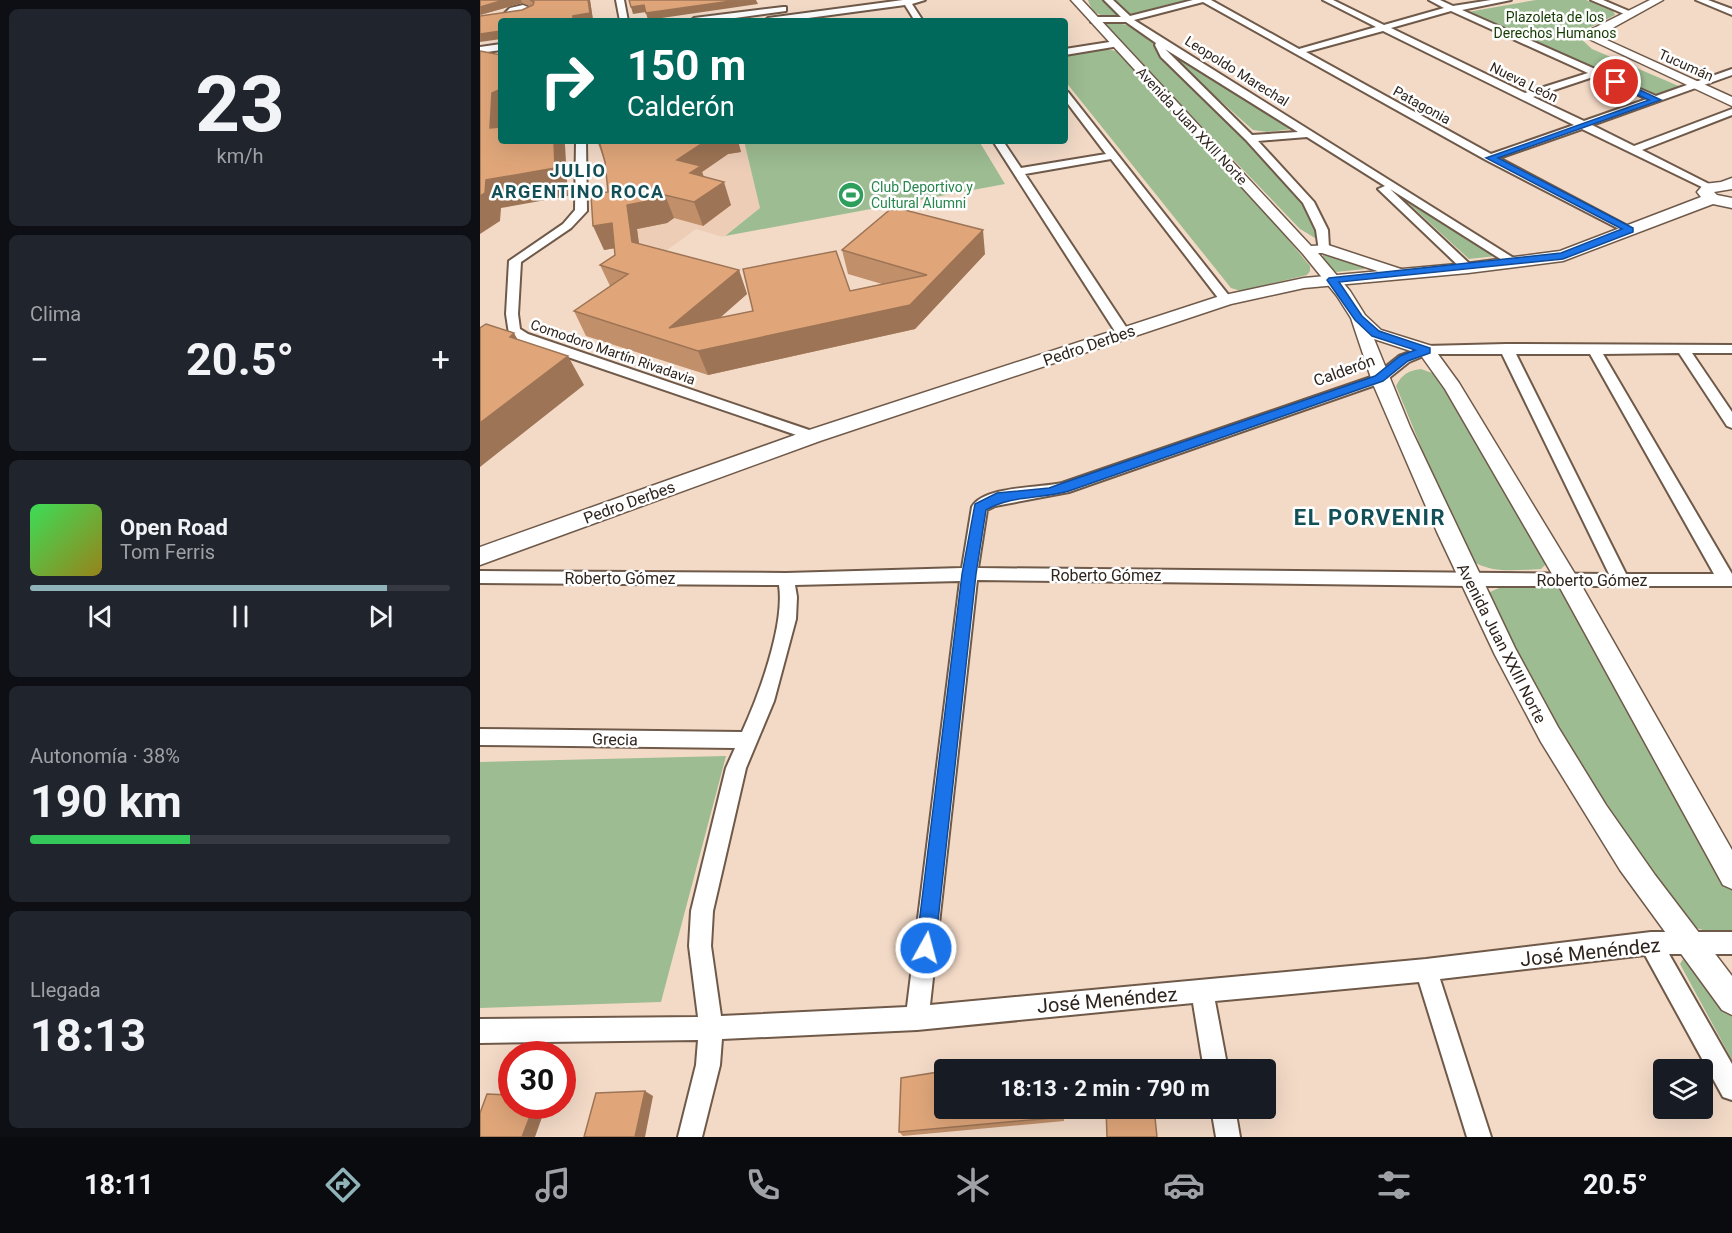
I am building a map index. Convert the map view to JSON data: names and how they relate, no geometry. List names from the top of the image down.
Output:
{
  "streets": {
    "main road": ["Pedro Derbes"],
    "street": [
      "Tucumán",
      "Leopoldo Marechal",
      "Nueva León",
      "Patagonia",
      "Avenida Juan XXIII Norte",
      "Comodoro Martín Rivadavia",
      "Calderón",
      "Roberto Gómez",
      "Grecia",
      "José Menéndez"
    ]
  },
  "crossings": [
    ["Leopoldo Marechal", "Avenida Juan XXIII Norte"],
    ["Leopoldo Marechal", "Pedro Derbes"],
    ["Nueva León", "Pedro Derbes"],
    ["Patagonia", "Pedro Derbes"],
    ["Avenida Juan XXIII Norte", "Pedro Derbes"],
    ["Avenida Juan XXIII Norte", "Calderón"],
    ["Avenida Juan XXIII Norte", "Roberto Gómez"],
    ["Avenida Juan XXIII Norte", "José Menéndez"],
    ["Pedro Derbes", "Comodoro Martín Rivadavia"],
    ["Calderón", "Roberto Gómez"]
  ],
  "districts": ["JULIO ARGENTINO ROCA", "EL PORVENIR"],
  "parks": ["Plazoleta de los Derechos Humanos"],
  "places": {
    "sports": ["Club Deportivo y Cultural Alumni"]
  },
  "page": {
    "tile": [
      ["23", "km/h"],
      "Clima",
      ["Autonomía · 38%", "190 km"],
      ["Llegada", "18:13"]
    ],
    "turn": ["150 m", "Calderón"],
    "heat": ["−", "20.5°", "+"],
    "song": ["Open Road", "Tom Ferris"],
    "limit": "30",
    "trip": "18:13 · 2 min · 790 m",
    "tabs": ["18:11", "20.5°"]
  }
}
